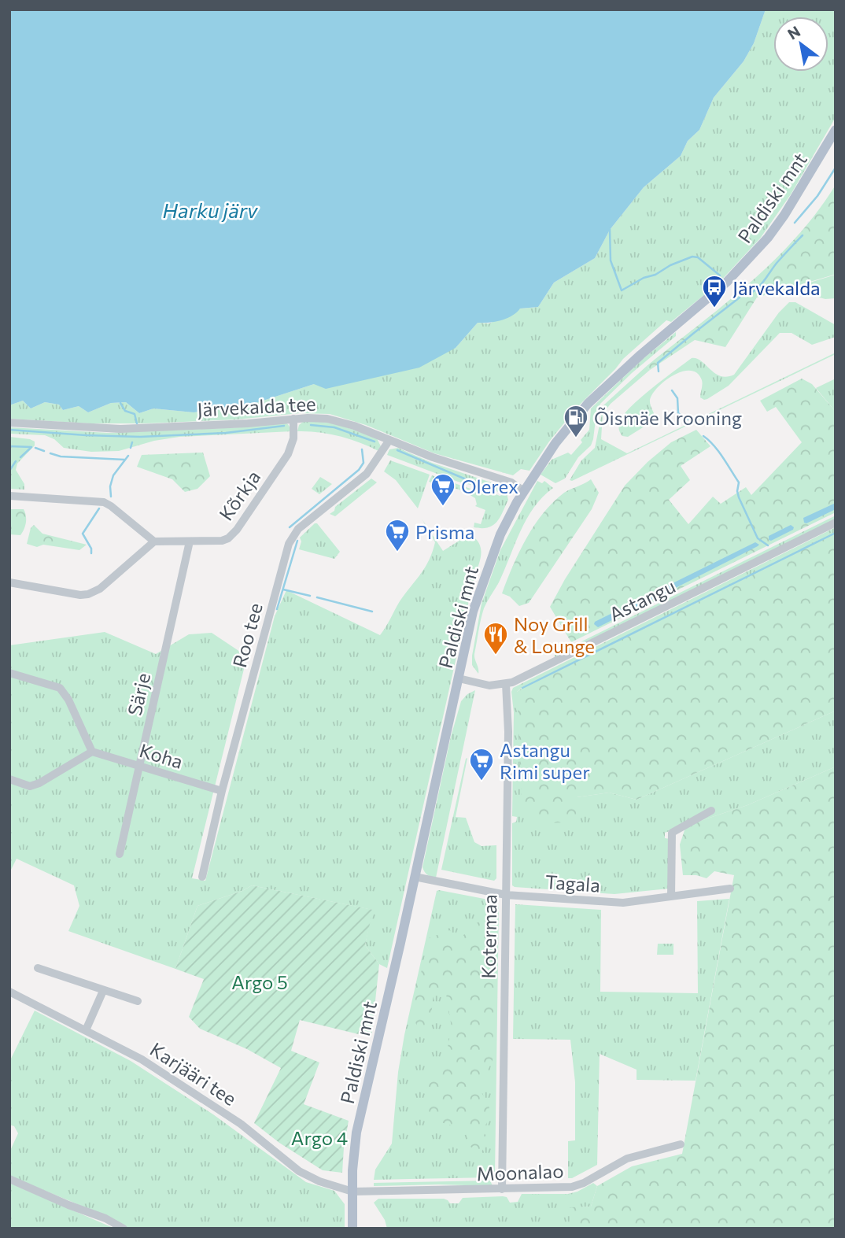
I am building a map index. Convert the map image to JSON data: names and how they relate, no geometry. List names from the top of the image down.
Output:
{
  "streets": {
    "main road": ["Paldiski mnt"],
    "street": [
      "Järvekalda tee",
      "Kõrkja",
      "Astangu",
      "Roo tee",
      "Särje",
      "Koha",
      "Tagala",
      "Kotermaa",
      "Karjääri tee",
      "Moonalao"
    ]
  },
  "crossings": [
    ["Paldiski mnt", "Järvekalda tee"],
    ["Paldiski mnt", "Astangu"],
    ["Paldiski mnt", "Tagala"],
    ["Paldiski mnt", "Karjääri tee"],
    ["Paldiski mnt", "Moonalao"],
    ["Järvekalda tee", "Kõrkja"],
    ["Järvekalda tee", "Roo tee"],
    ["Kõrkja", "Särje"],
    ["Astangu", "Kotermaa"],
    ["Roo tee", "Koha"],
    ["Särje", "Koha"],
    ["Tagala", "Kotermaa"],
    ["Kotermaa", "Moonalao"],
    ["Karjääri tee", "Moonalao"]
  ],
  "water": ["Harku järv"],
  "parks": ["Argo 5", "Argo 4"],
  "places": {
    "bus stop": ["Järvekalda"],
    "fuel station": ["Õismäe Krooning"],
    "supermarket": ["Olerex", "Prisma", "Astangu Rimi super"],
    "restaurant": ["Noy Grill & Lounge"]
  },
  "north": "top left"
}
